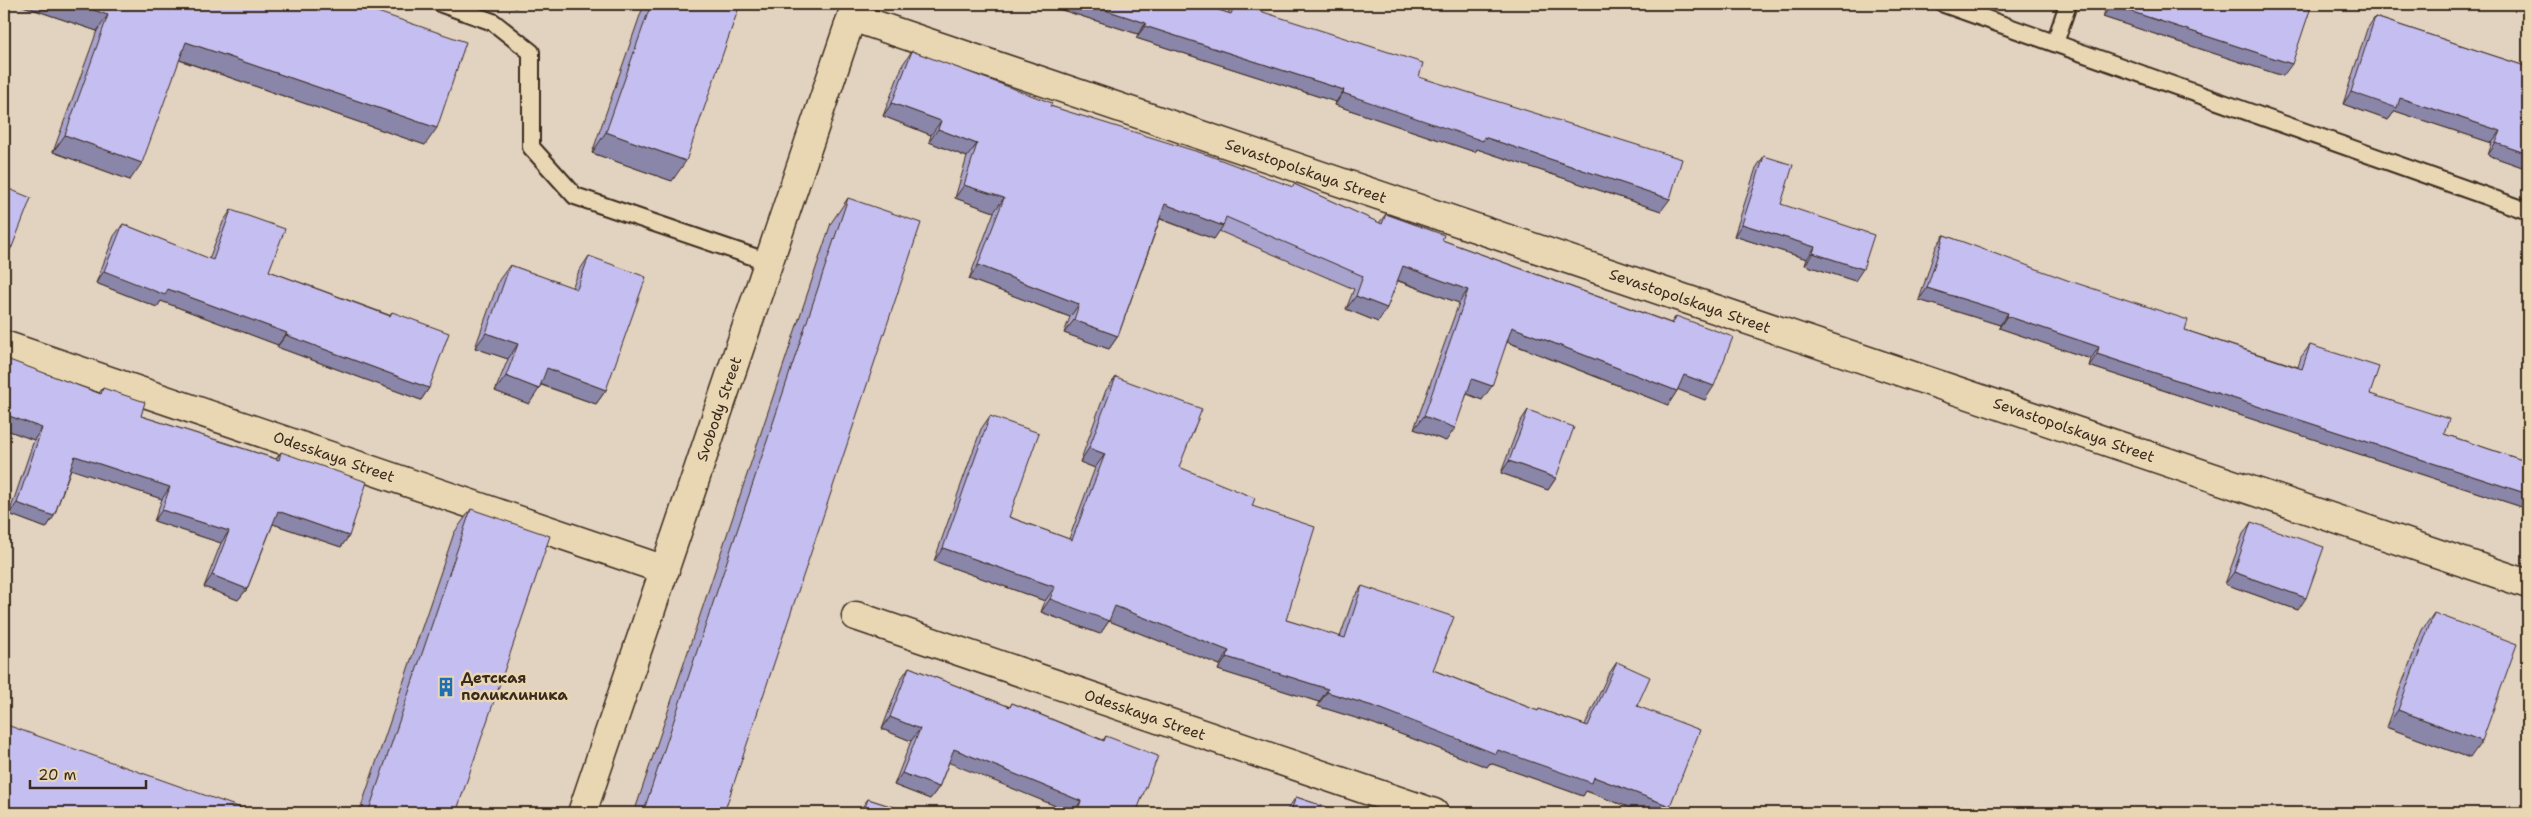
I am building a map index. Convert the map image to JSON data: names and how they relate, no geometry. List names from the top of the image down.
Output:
{
  "streets": {
    "street": ["Sevastopolskaya Street", "Svobody Street", "Odesskaya Street"]
  },
  "crossings": [
    ["Sevastopolskaya Street", "Svobody Street"],
    ["Svobody Street", "Odesskaya Street"]
  ],
  "places": {
    "building": ["Детская поликлиника"]
  },
  "scale_bar": "20 m"
}
